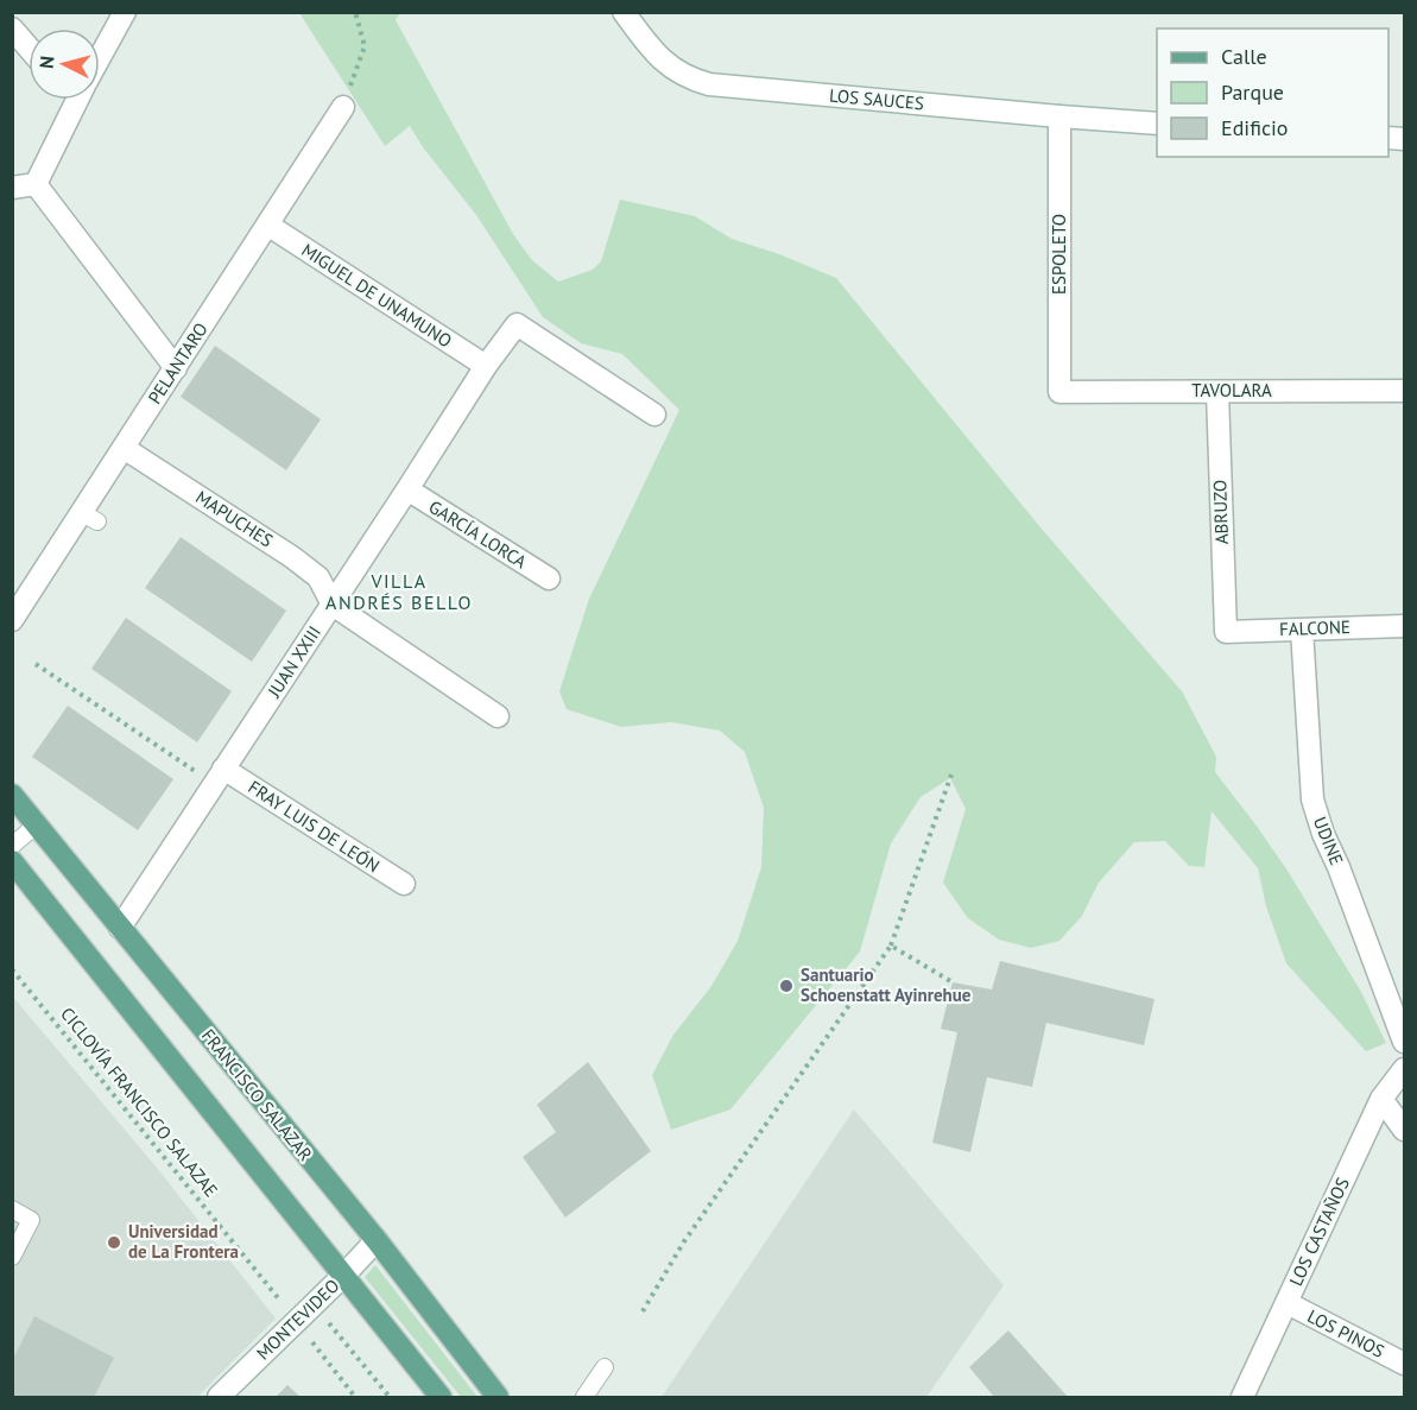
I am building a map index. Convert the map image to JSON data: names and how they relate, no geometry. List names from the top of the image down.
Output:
{
  "streets": {
    "main road": ["FRANCISCO SALAZAR"],
    "street": [
      "LOS SAUCES",
      "ESPOLETO",
      "MIGUEL DE UNAMUNO",
      "PELANTARO",
      "TAVOLARA",
      "ABRUZO",
      "MAPUCHES",
      "GARCÍA LORCA",
      "FALCONE",
      "JUAN XXIII",
      "FRAY LUIS DE LEÓN",
      "UDINE",
      "LOS CASTAÑOS",
      "MONTEVIDEO",
      "LOS PINOS"
    ],
    "path": ["CICLOVÍA FRANCISCO SALAZAE"]
  },
  "crossings": [
    ["LOS SAUCES", "ESPOLETO"],
    ["ESPOLETO", "TAVOLARA"],
    ["MIGUEL DE UNAMUNO", "PELANTARO"],
    ["MIGUEL DE UNAMUNO", "JUAN XXIII"],
    ["PELANTARO", "MAPUCHES"],
    ["TAVOLARA", "ABRUZO"],
    ["ABRUZO", "FALCONE"],
    ["MAPUCHES", "JUAN XXIII"],
    ["GARCÍA LORCA", "JUAN XXIII"],
    ["FALCONE", "UDINE"],
    ["JUAN XXIII", "FRAY LUIS DE LEÓN"],
    ["JUAN XXIII", "FRANCISCO SALAZAR"],
    ["FRANCISCO SALAZAR", "MONTEVIDEO"],
    ["CICLOVÍA FRANCISCO SALAZAE", "MONTEVIDEO"],
    ["LOS CASTAÑOS", "LOS PINOS"]
  ],
  "districts": ["VILLA ANDRÉS BELLO"],
  "places": ["Santuario Schoenstatt Ayinrehue", "Universidad de La Frontera"],
  "legend": ["Calle", "Parque", "Edificio"],
  "north": "left"
}
